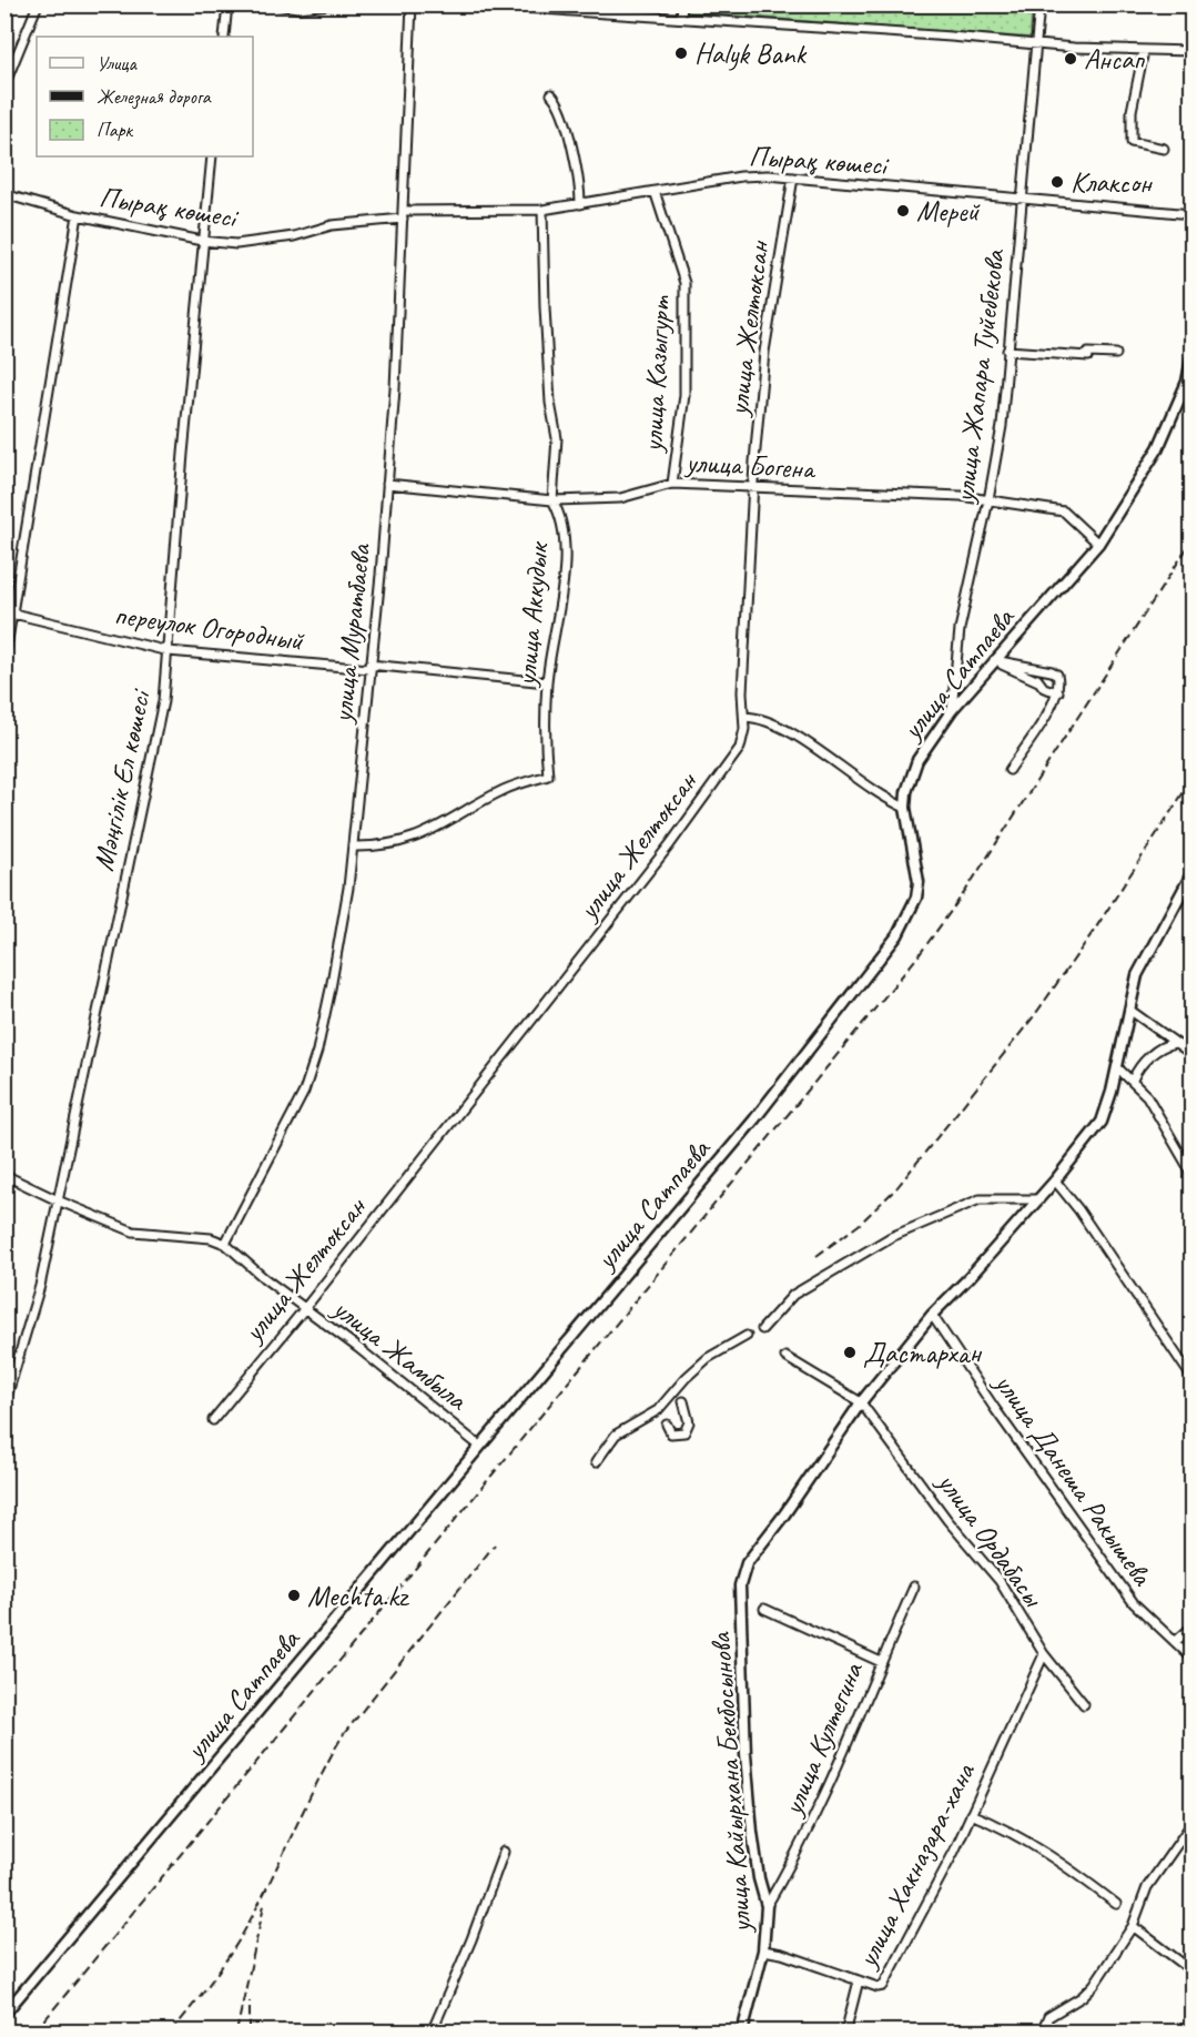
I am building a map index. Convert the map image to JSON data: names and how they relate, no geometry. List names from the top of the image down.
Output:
{
  "streets": {
    "street": [
      "Пырақ көшесі",
      "улица Желтоксан",
      "улица Казыгурт",
      "улица Жапара Туйебекова",
      "улица Богена",
      "улица Аккудык",
      "переулок Огородный",
      "улица Муратбаева",
      "улица Сатпаева",
      "Мәңгілік Ел көшесі",
      "улица Жамбыла",
      "улица Данеша Ракышева",
      "улица Ордабасы",
      "улица Култегина",
      "улица Кайырхана Бекбосынова",
      "улица Хакназара-хана"
    ]
  },
  "crossings": [
    ["Пырақ көшесі", "улица Желтоксан"],
    ["Пырақ көшесі", "улица Казыгурт"],
    ["Пырақ көшесі", "улица Жапара Туйебекова"],
    ["Пырақ көшесі", "улица Аккудык"],
    ["Пырақ көшесі", "улица Муратбаева"],
    ["Пырақ көшесі", "Мәңгілік Ел көшесі"],
    ["улица Желтоксан", "улица Богена"],
    ["улица Желтоксан", "улица Жамбыла"],
    ["улица Казыгурт", "улица Богена"],
    ["улица Жапара Туйебекова", "улица Богена"],
    ["улица Жапара Туйебекова", "улица Сатпаева"],
    ["улица Богена", "улица Аккудык"],
    ["улица Богена", "улица Муратбаева"],
    ["улица Богена", "улица Сатпаева"],
    ["улица Аккудык", "переулок Огородный"],
    ["улица Аккудык", "улица Муратбаева"],
    ["переулок Огородный", "улица Муратбаева"],
    ["переулок Огородный", "Мәңгілік Ел көшесі"],
    ["улица Муратбаева", "улица Жамбыла"],
    ["улица Сатпаева", "улица Жамбыла"],
    ["Мәңгілік Ел көшесі", "улица Жамбыла"],
    ["улица Данеша Ракышева", "улица Кайырхана Бекбосынова"],
    ["улица Ордабасы", "улица Кайырхана Бекбосынова"],
    ["улица Ордабасы", "улица Хакназара-хана"],
    ["улица Култегина", "улица Кайырхана Бекбосынова"],
    ["улица Кайырхана Бекбосынова", "улица Хакназара-хана"]
  ],
  "places": [
    "Halyk Bank",
    "Ансап",
    "Клаксон",
    "Мерей",
    "Дастархан",
    "Mechta.kz"
  ],
  "legend": ["Улица", "Железная дорога", "Парк"]
}
